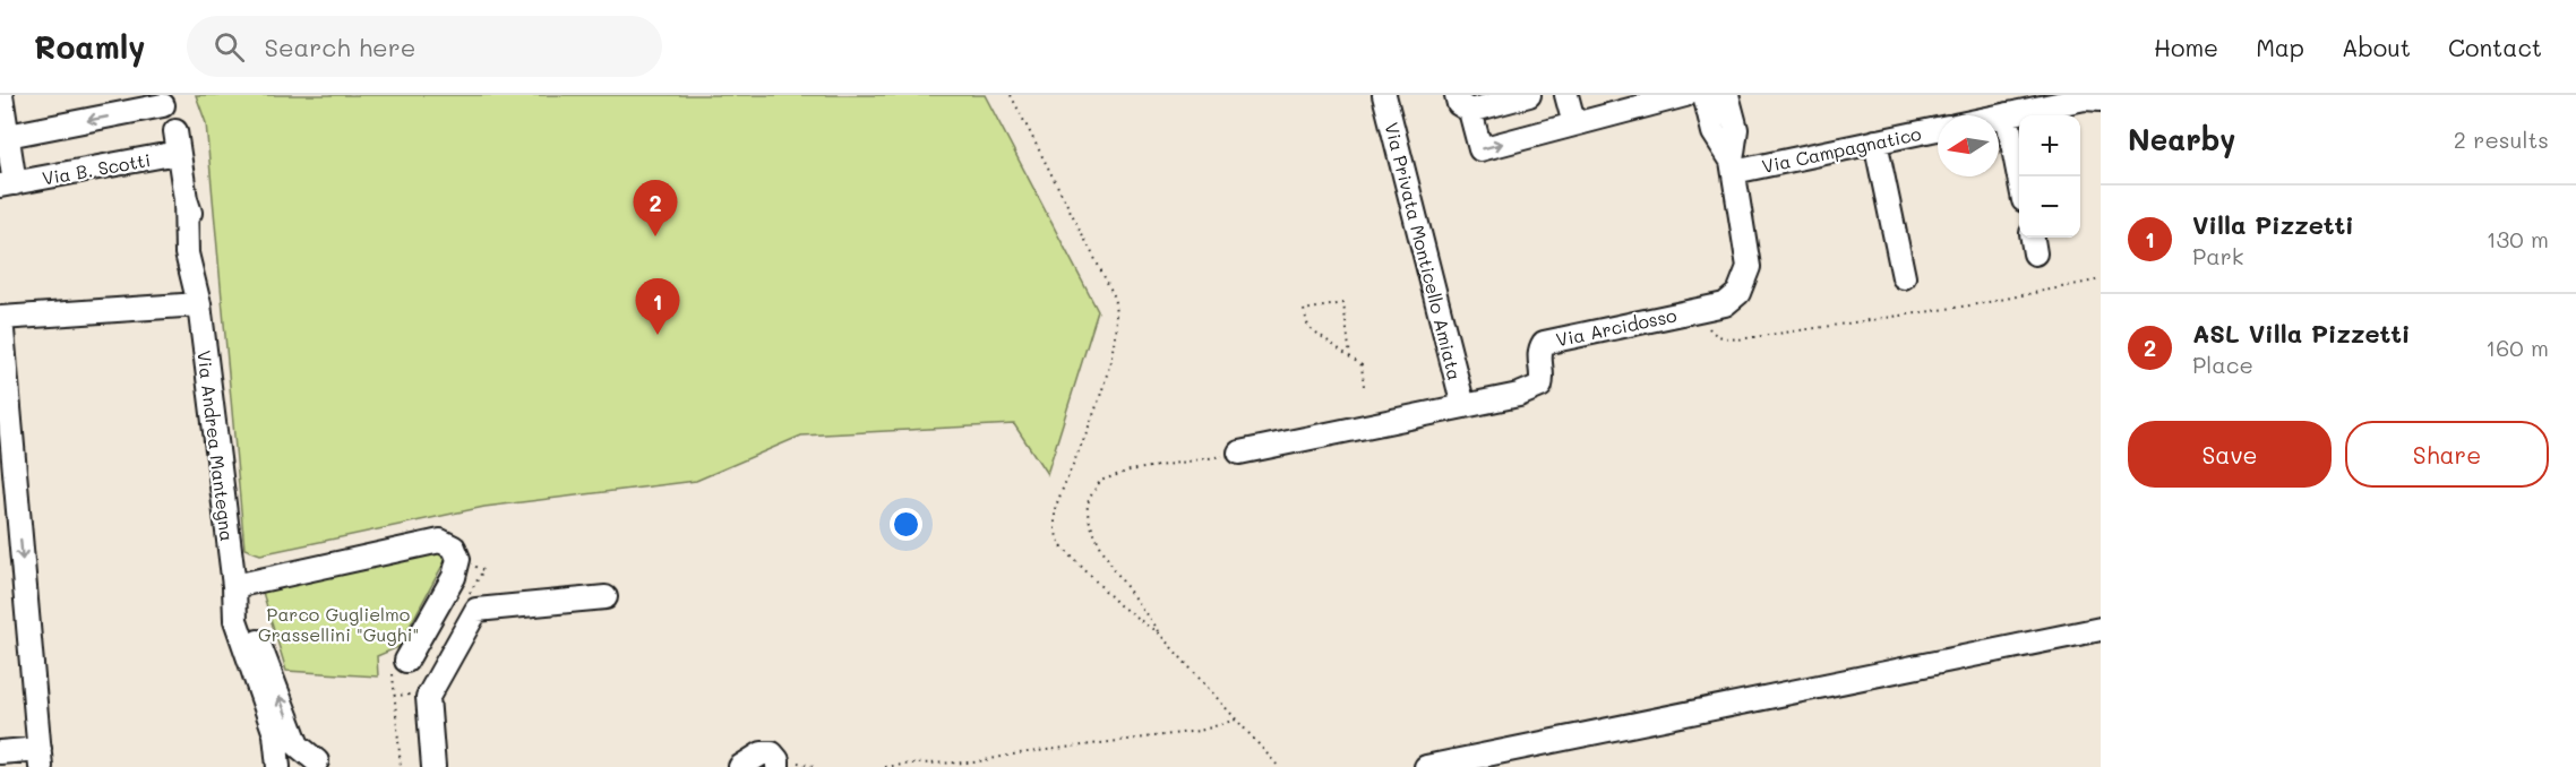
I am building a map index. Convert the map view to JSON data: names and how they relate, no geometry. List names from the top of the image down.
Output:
{
  "streets": {
    "street": [
      "Via Campagnatico",
      "Via B. Scotti",
      "Via Privata Monticello Amiata",
      "Via Arcidosso",
      "Via Andrea Mantegna"
    ]
  },
  "crossings": [
    ["Via Campagnatico", "Via Arcidosso"],
    ["Via B. Scotti", "Via Andrea Mantegna"],
    ["Via Privata Monticello Amiata", "Via Arcidosso"]
  ],
  "parks": ["Parco Guglielmo Grassellini \"Gughi\""],
  "north": "left",
  "page": {
    "header": "Roamly",
    "search": "Search here",
    "nav": [
      "Home",
      "Map",
      "About",
      "Contact"
    ],
    "heading": ["Nearby", "2 results"],
    "map_buttons": ["+", "−"],
    "pins": ["2", "1"],
    "list": [
      {
        "mark": "1",
        "name": "Villa Pizzetti",
        "note": "Park",
        "value": "130 m"
      },
      {
        "mark": "2",
        "name": "ASL Villa Pizzetti",
        "note": "Place",
        "value": "160 m"
      }
    ],
    "buttons": ["Save", "Share"]
  }
}
